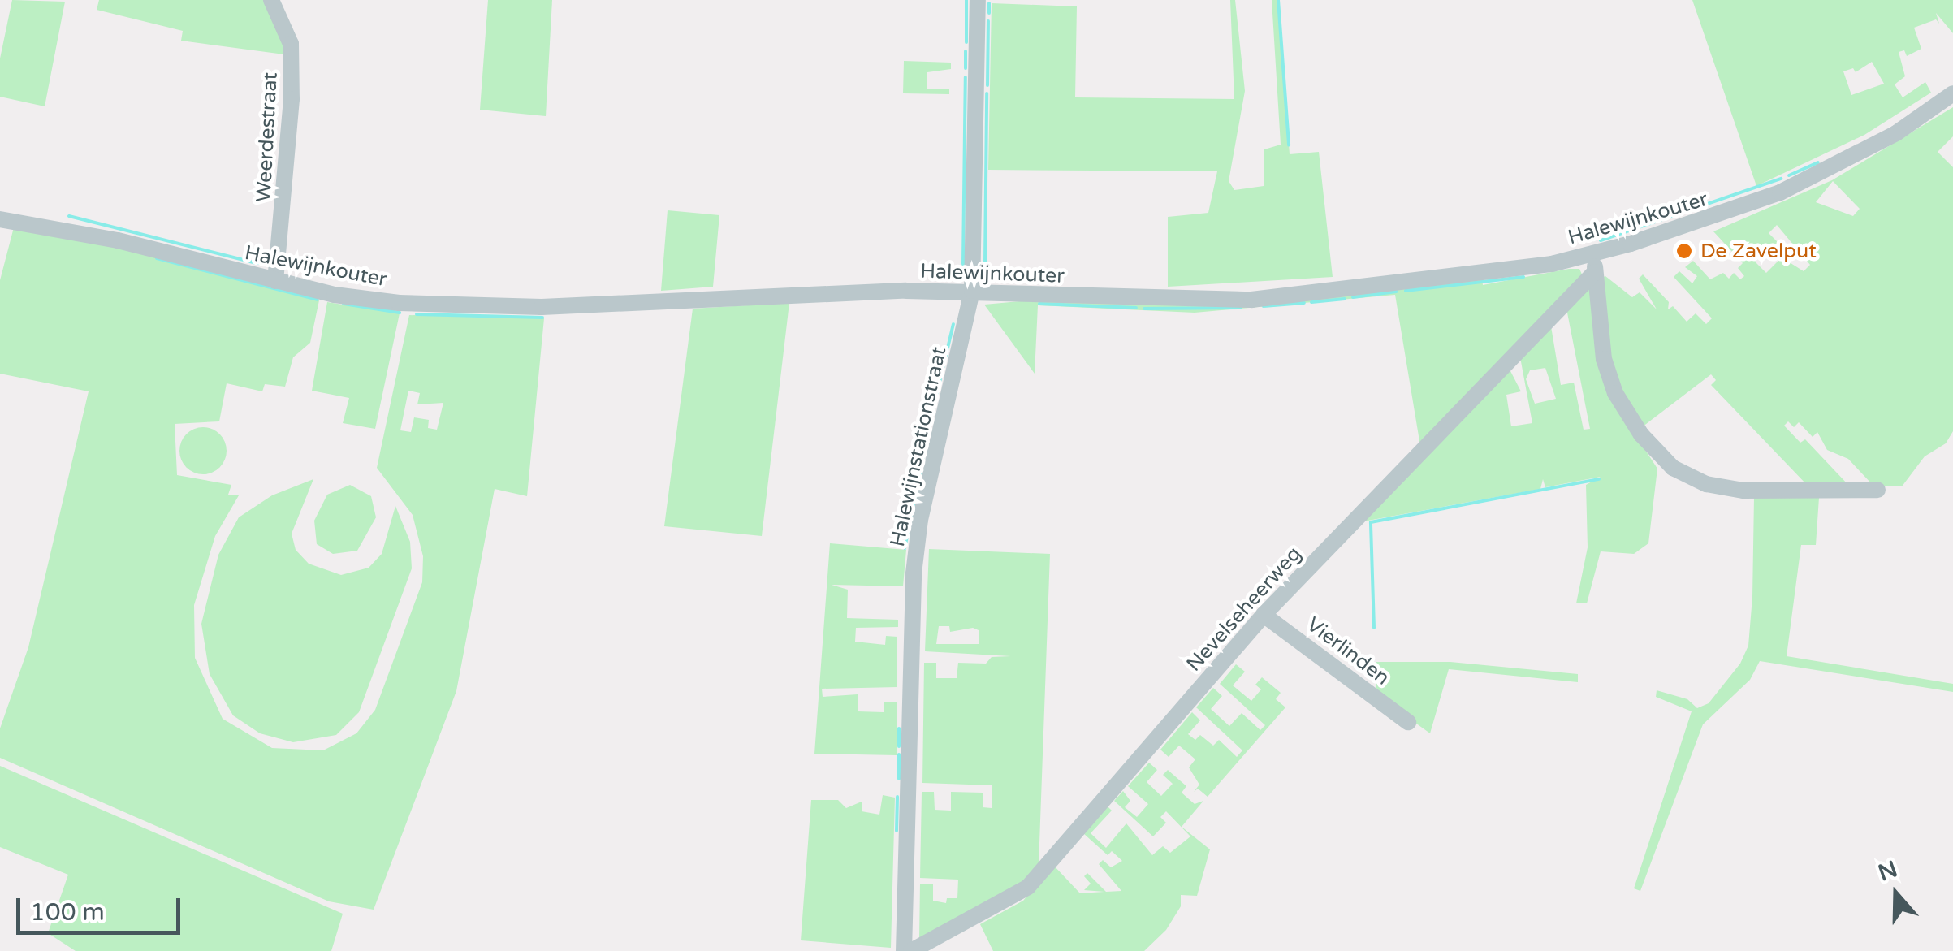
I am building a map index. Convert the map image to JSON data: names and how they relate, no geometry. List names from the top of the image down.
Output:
{
  "streets": {
    "street": [
      "Weerdestraat",
      "Halewijnkouter",
      "Halewijnstationstraat",
      "Nevelseheerweg",
      "Vierlinden"
    ]
  },
  "crossings": [
    ["Weerdestraat", "Halewijnkouter"],
    ["Halewijnkouter", "Halewijnstationstraat"],
    ["Nevelseheerweg", "Vierlinden"]
  ],
  "places": ["De Zavelput"],
  "scale_bar": "100 m",
  "north": "top"
}
